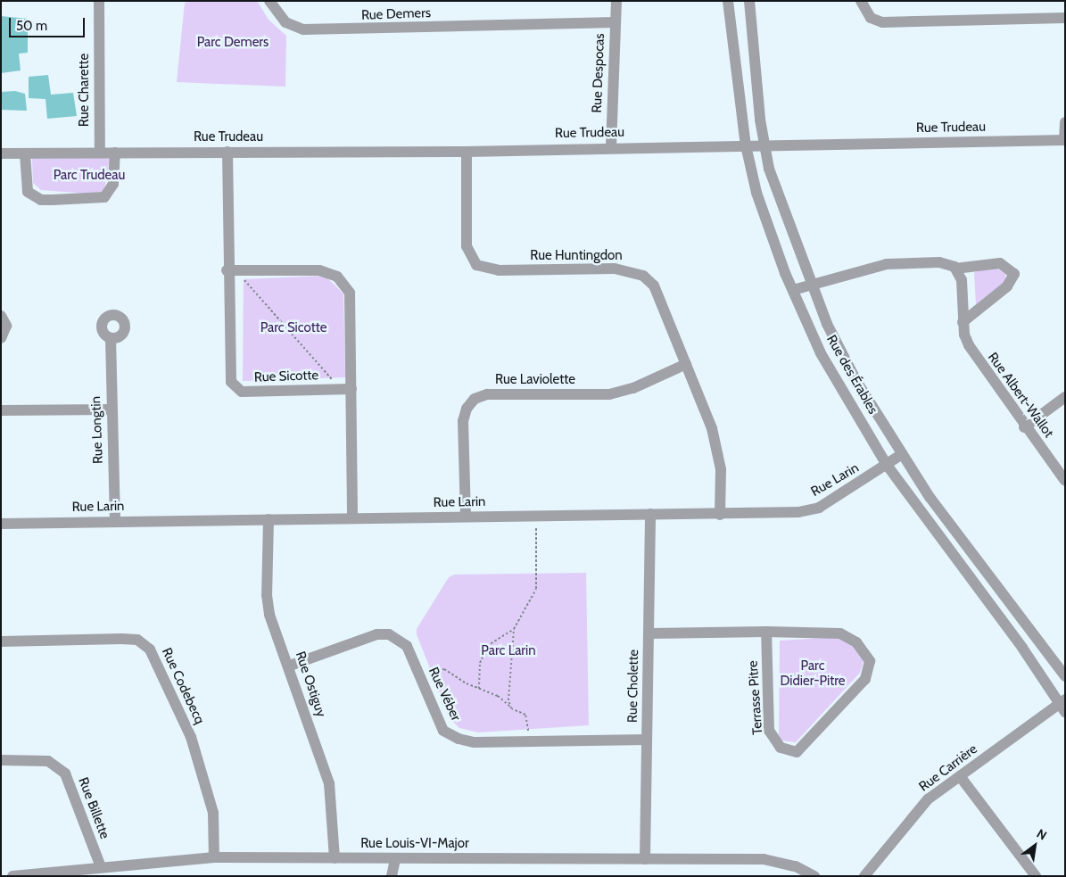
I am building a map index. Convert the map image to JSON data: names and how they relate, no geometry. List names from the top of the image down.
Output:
{
  "streets": {
    "street": [
      "Rue Demers",
      "Rue Despocas",
      "Rue Charette",
      "Rue Trudeau",
      "Rue Huntingdon",
      "Rue des Érables",
      "Rue Sicotte",
      "Rue Laviolette",
      "Rue Albert-Wallot",
      "Rue Longtin",
      "Rue Larin",
      "Rue Ostiguy",
      "Rue Codebecq",
      "Rue Cholette",
      "Rue Véber",
      "Terrasse Pitre",
      "Rue Carrière",
      "Rue Billette",
      "Rue Louis-VI-Major"
    ]
  },
  "crossings": [
    ["Rue Demers", "Rue Despocas"],
    ["Rue Despocas", "Rue Trudeau"],
    ["Rue Charette", "Rue Trudeau"],
    ["Rue Trudeau", "Rue Huntingdon"],
    ["Rue Trudeau", "Rue des Érables"],
    ["Rue Trudeau", "Rue Sicotte"],
    ["Rue Huntingdon", "Rue Laviolette"],
    ["Rue Huntingdon", "Rue Larin"],
    ["Rue des Érables", "Rue Larin"],
    ["Rue des Érables", "Rue Carrière"],
    ["Rue Laviolette", "Rue Larin"],
    ["Rue Longtin", "Rue Larin"],
    ["Rue Larin", "Rue Ostiguy"],
    ["Rue Larin", "Rue Cholette"],
    ["Rue Ostiguy", "Rue Véber"],
    ["Rue Ostiguy", "Rue Louis-VI-Major"],
    ["Rue Codebecq", "Rue Louis-VI-Major"],
    ["Rue Cholette", "Rue Véber"],
    ["Rue Cholette", "Terrasse Pitre"],
    ["Rue Cholette", "Rue Louis-VI-Major"],
    ["Rue Billette", "Rue Louis-VI-Major"]
  ],
  "parks": [
    "Parc Demers",
    "Parc Trudeau",
    "Parc Sicotte",
    "Parc Larin",
    "Parc Didier-Pitre"
  ],
  "scale_bar": "50 m",
  "north": "top right"
}
